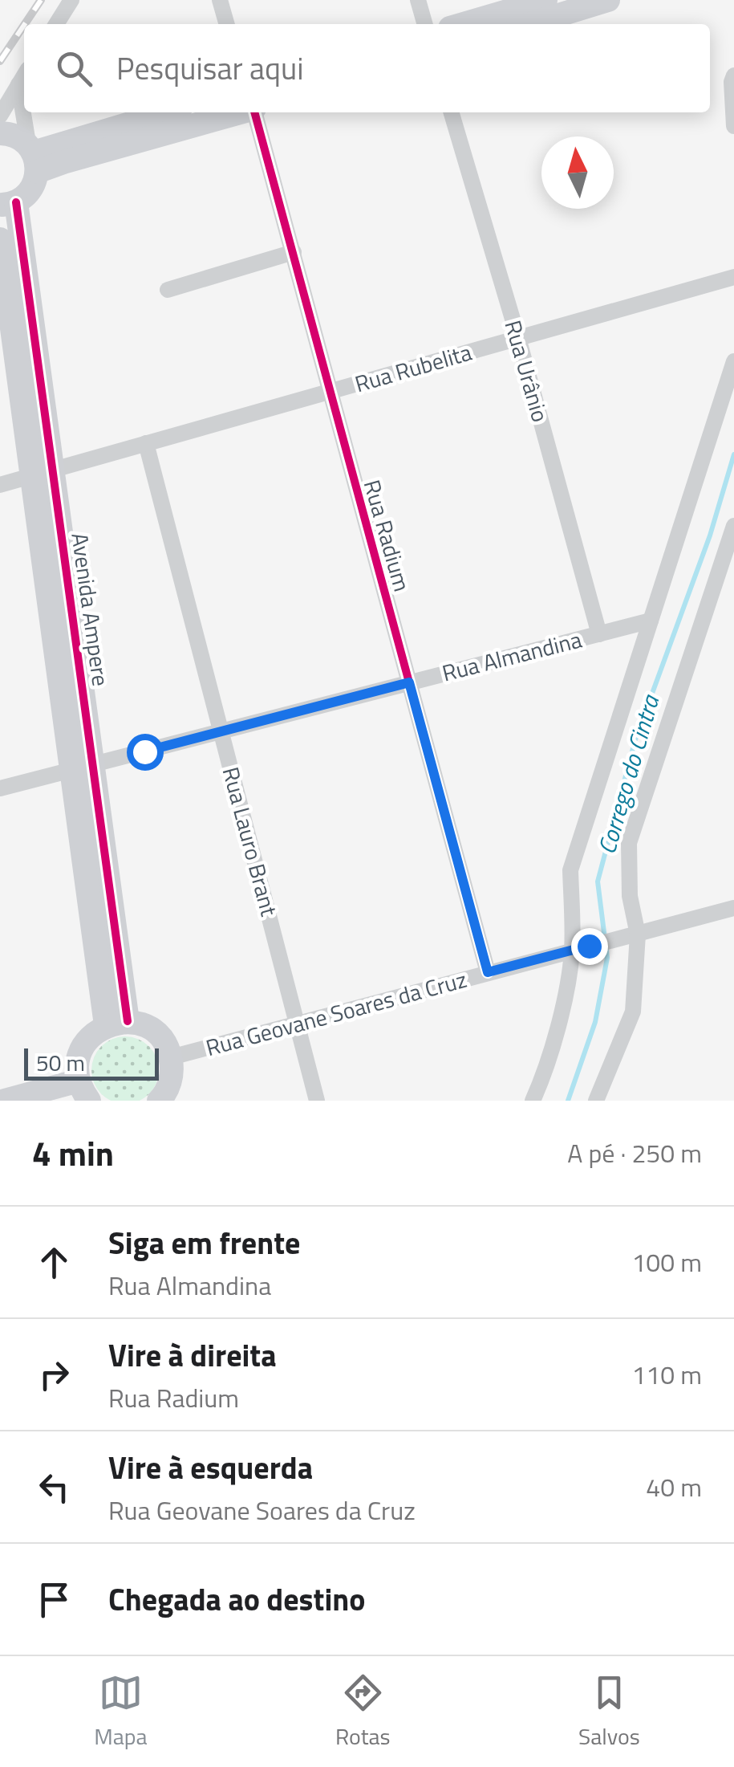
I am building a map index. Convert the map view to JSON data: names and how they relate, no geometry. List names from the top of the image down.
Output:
{
  "streets": {
    "street": [
      "Rua Rubelita",
      "Rua Urânio",
      "Rua Radium",
      "Avenida Ampere",
      "Rua Almandina",
      "Rua Lauro Brant",
      "Rua Geovane Soares da Cruz"
    ]
  },
  "crossings": [
    ["Rua Rubelita", "Rua Urânio"],
    ["Rua Rubelita", "Rua Radium"],
    ["Rua Rubelita", "Avenida Ampere"],
    ["Rua Rubelita", "Rua Lauro Brant"],
    ["Rua Urânio", "Rua Almandina"],
    ["Rua Radium", "Rua Almandina"],
    ["Rua Radium", "Rua Geovane Soares da Cruz"],
    ["Avenida Ampere", "Rua Almandina"],
    ["Rua Almandina", "Rua Lauro Brant"],
    ["Rua Lauro Brant", "Rua Geovane Soares da Cruz"]
  ],
  "water": ["Corrego do Cintra"],
  "scale_bar": "50 m",
  "north": "top",
  "page": {
    "search": "Pesquisar aqui",
    "scale": "50 m",
    "heading": ["4 min", "A pé · 250 m"],
    "list": [
      ["Siga em frente", "Rua Almandina", "100 m"],
      ["Vire à direita", "Rua Radium", "110 m"],
      ["Vire à esquerda", "Rua Geovane Soares da Cruz", "40 m"],
      "Chegada ao destino"
    ],
    "nav": ["Mapa", "Rotas", "Salvos"]
  }
}
